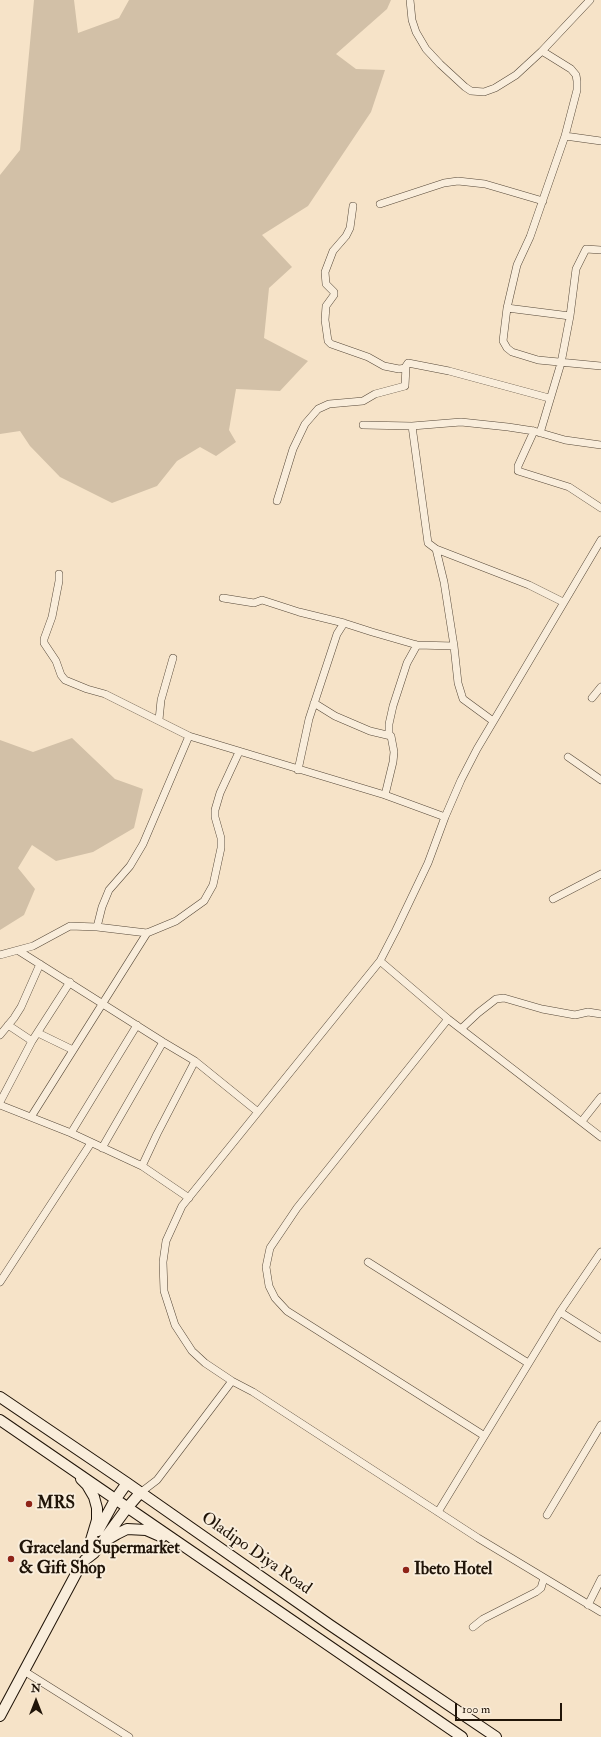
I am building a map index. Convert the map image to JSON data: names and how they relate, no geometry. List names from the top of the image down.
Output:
{
  "streets": {
    "main road": ["Oladipo Diya Road"]
  },
  "places": ["MRS", "Graceland Supermarket & Gift Shop", "Ibeto Hotel"],
  "scale_bar": "100 m",
  "north": "top"
}
